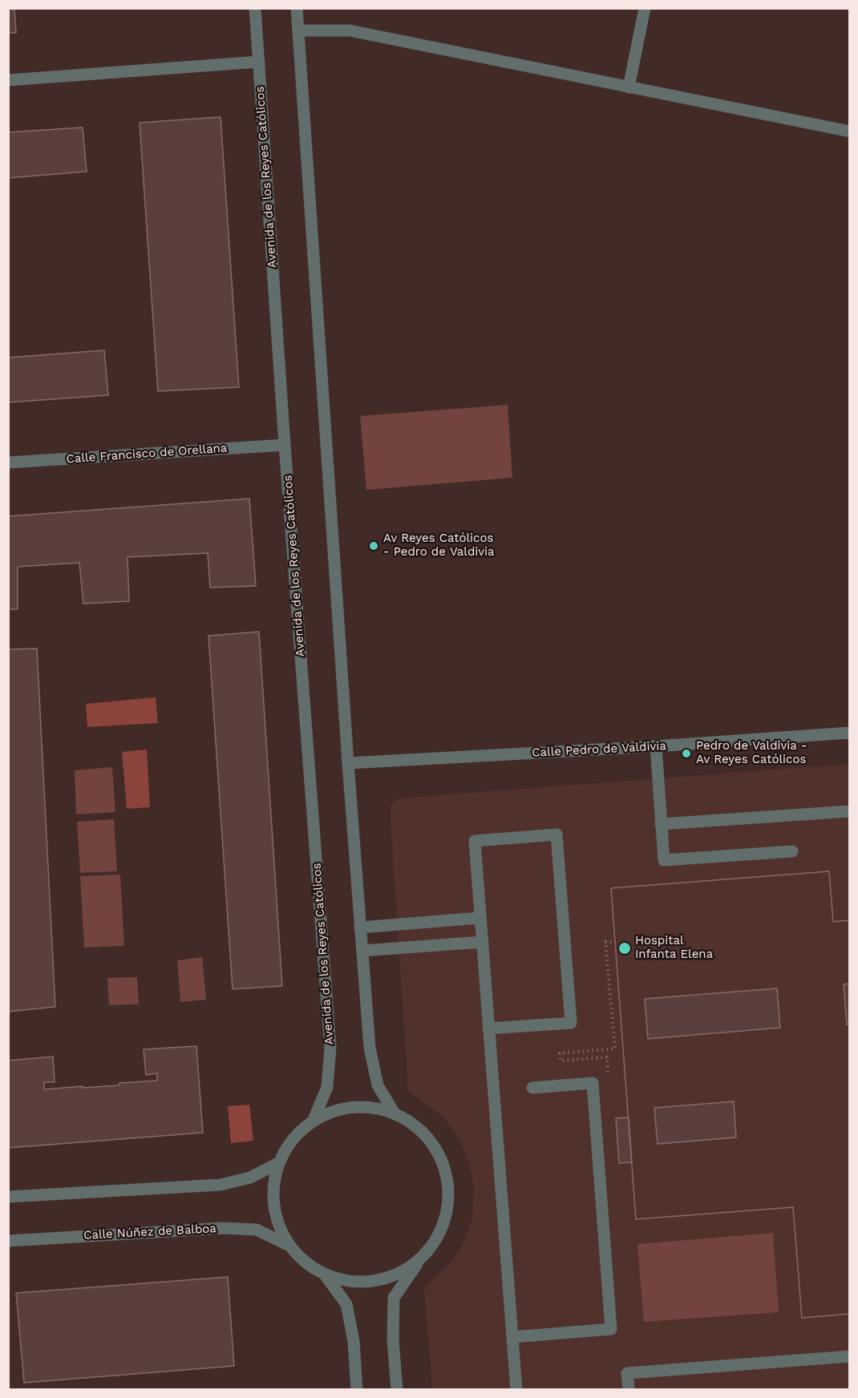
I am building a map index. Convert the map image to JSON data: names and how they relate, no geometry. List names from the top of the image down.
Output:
{
  "streets": {
    "street": [
      "Avenida de los Reyes Católicos",
      "Calle Francisco de Orellana",
      "Calle Pedro de Valdivia",
      "Calle Núñez de Balboa"
    ]
  },
  "crossings": [
    ["Avenida de los Reyes Católicos", "Calle Francisco de Orellana"]
  ],
  "places": ["Av Reyes Católicos - Pedro de Valdivia", "Pedro de Valdivia - Av Reyes Católicos", "Hospital Infanta Elena"]
}
